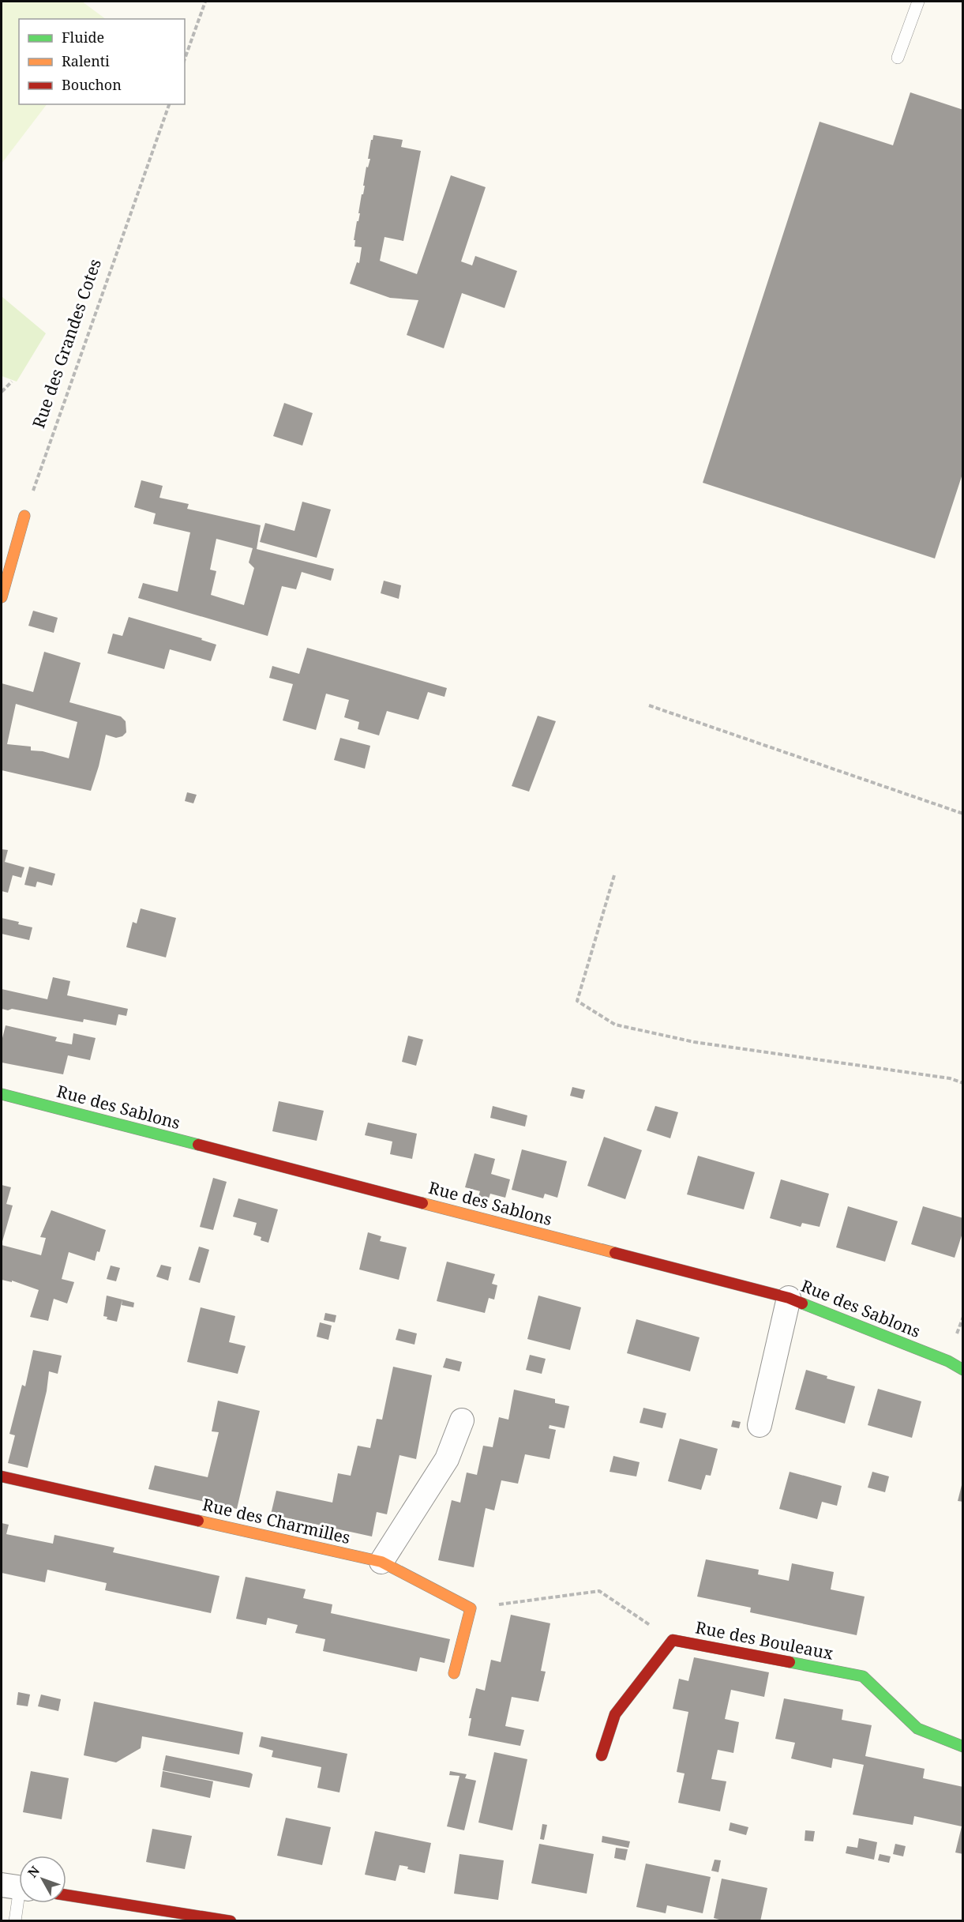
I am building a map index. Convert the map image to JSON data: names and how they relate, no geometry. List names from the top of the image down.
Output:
{
  "streets": {
    "street": ["Rue des Sablons", "Rue des Charmilles", "Rue des Bouleaux"],
    "path": ["Rue des Grandes Cotes"]
  },
  "legend": ["Fluide", "Ralenti", "Bouchon"],
  "north": "top left"
}
